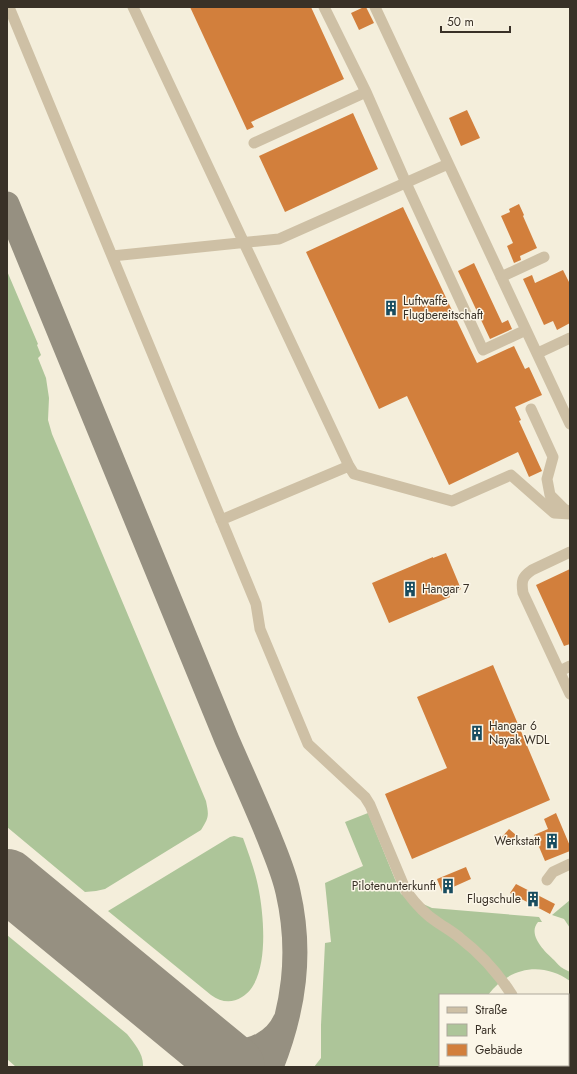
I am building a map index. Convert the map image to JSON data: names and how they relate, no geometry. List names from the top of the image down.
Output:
{
  "places": {
    "building": [
      "Luftwaffe Flugbereitschaft",
      "Hangar 7",
      "Hangar 6 Nayak WDL",
      "Werkstatt",
      "Pilotenunterkunft",
      "Flugschule"
    ]
  },
  "legend": ["Straße", "Park", "Gebäude"],
  "scale_bar": "50 m"
}
